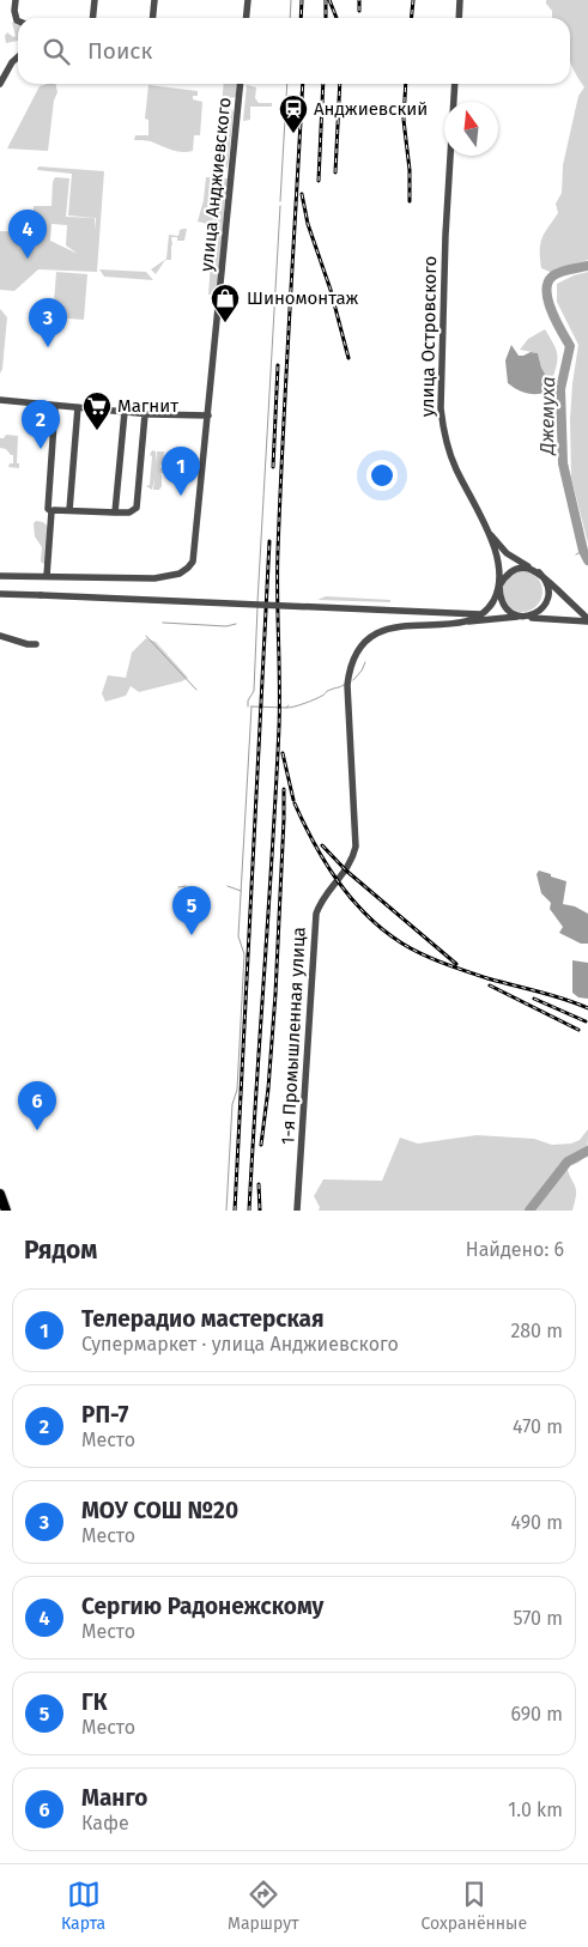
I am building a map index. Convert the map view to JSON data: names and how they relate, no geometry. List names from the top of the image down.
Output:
{
  "streets": {
    "street": ["улица Анджиевского", "улица Островского", "1-я Промышленная улица"]
  },
  "water": ["Джемуха"],
  "places": {
    "station": ["Анджиевский"],
    "shop": ["Шиномонтаж"],
    "supermarket": ["Магнит"]
  },
  "north": "top",
  "page": {
    "search": "Поиск",
    "pins": [
      "4",
      "3",
      "2",
      "1",
      "5",
      "6"
    ],
    "heading": ["Рядом", "Найдено: 6"],
    "list": [
      {
        "mark": "1",
        "name": "Телерадио мастерская",
        "note": "Супермаркет · улица Анджиевского",
        "value": "280 m"
      },
      {
        "mark": "2",
        "name": "РП-7",
        "note": "Место",
        "value": "470 m"
      },
      {
        "mark": "3",
        "name": "МОУ СОШ №20",
        "note": "Место",
        "value": "490 m"
      },
      {
        "mark": "4",
        "name": "Сергию Радонежскому",
        "note": "Место",
        "value": "570 m"
      },
      {
        "mark": "5",
        "name": "ГК",
        "note": "Место",
        "value": "690 m"
      },
      {
        "mark": "6",
        "name": "Манго",
        "note": "Кафе",
        "value": "1.0 km"
      }
    ],
    "nav": ["Карта", "Маршрут", "Сохранённые"]
  }
}
